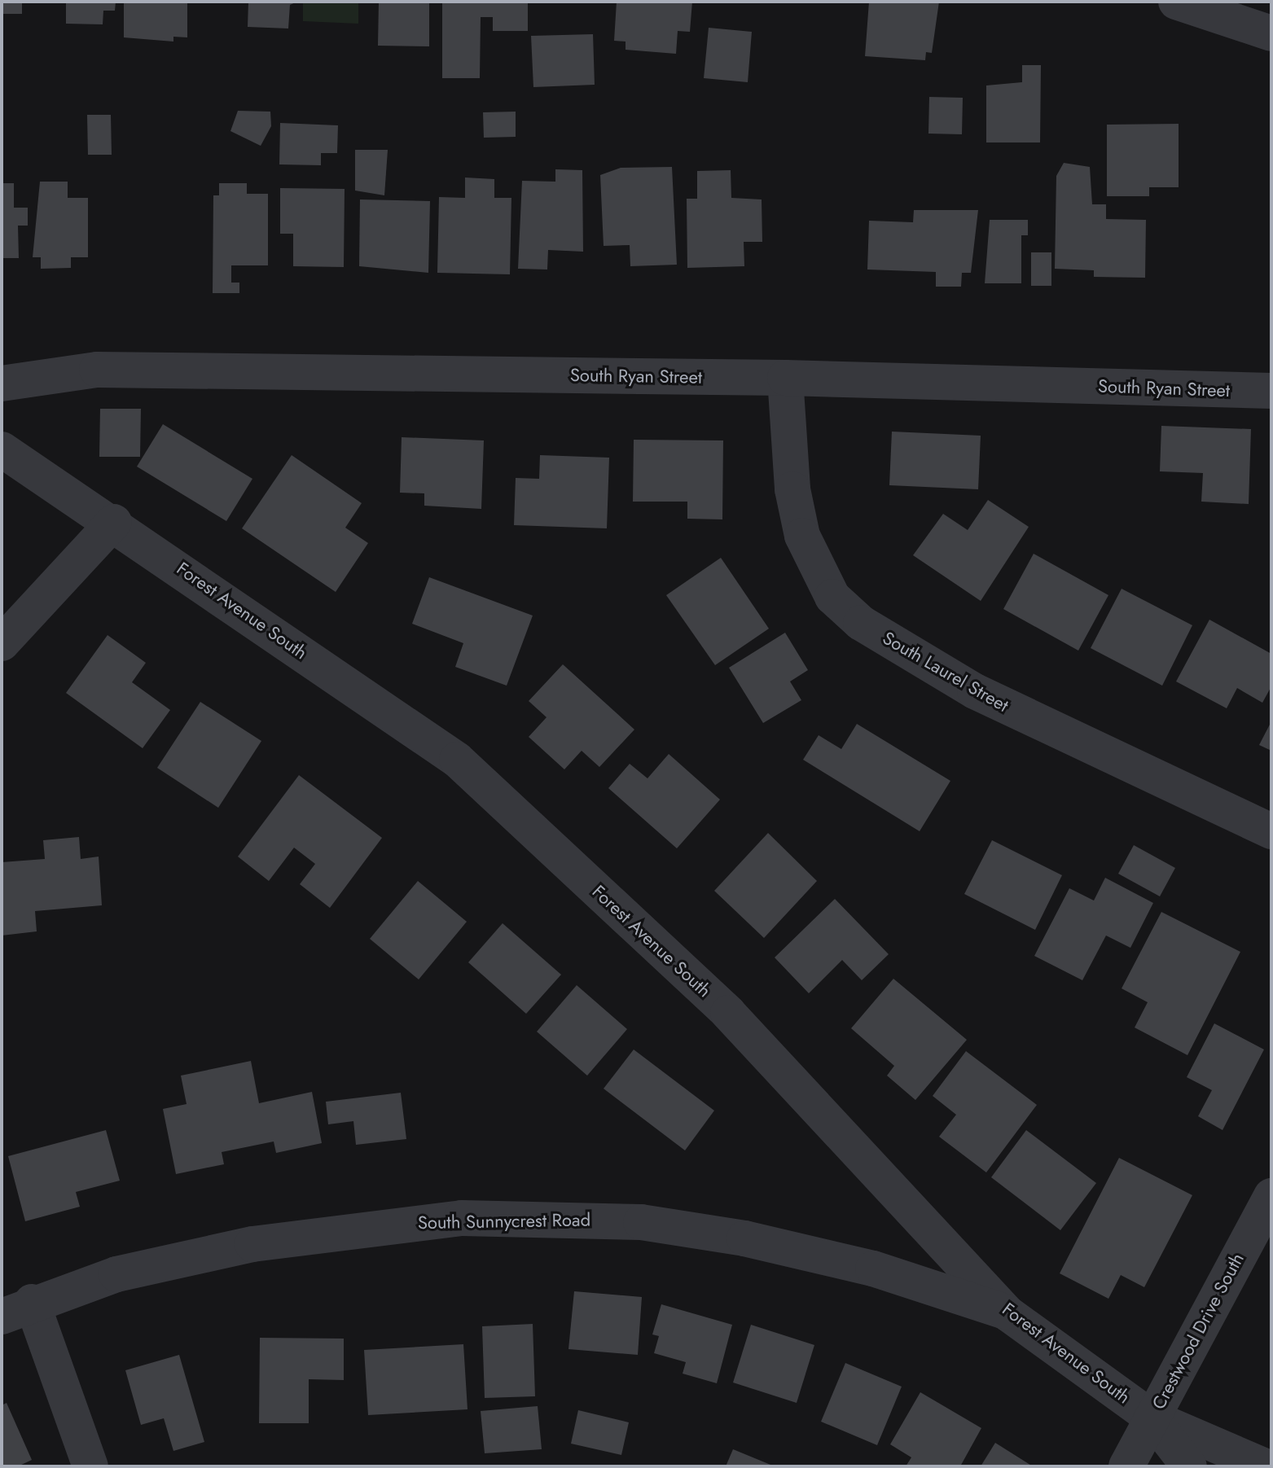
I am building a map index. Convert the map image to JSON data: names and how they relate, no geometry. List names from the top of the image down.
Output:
{
  "streets": {
    "street": [
      "South Ryan Street",
      "Forest Avenue South",
      "South Laurel Street",
      "South Sunnycrest Road",
      "Crestwood Drive South"
    ]
  },
  "crossings": [
    ["South Ryan Street", "South Laurel Street"],
    ["Forest Avenue South", "South Sunnycrest Road"],
    ["Forest Avenue South", "Crestwood Drive South"]
  ]
}
